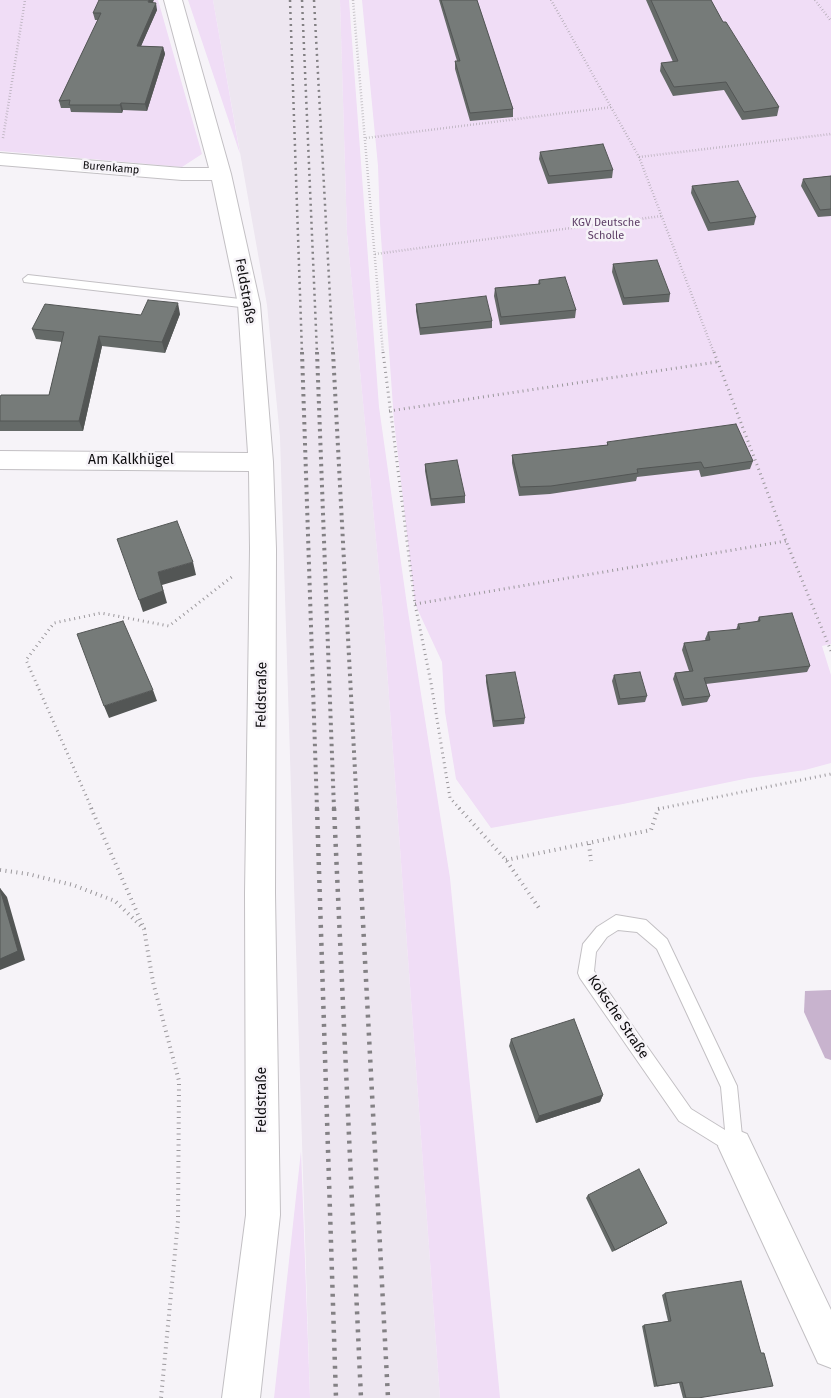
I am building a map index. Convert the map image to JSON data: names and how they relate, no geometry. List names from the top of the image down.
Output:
{
  "streets": {
    "street": [
      "Burenkamp",
      "Feldstraße",
      "Am Kalkhügel",
      "Koksche Straße"
    ]
  },
  "crossings": [
    ["Burenkamp", "Feldstraße"],
    ["Feldstraße", "Am Kalkhügel"]
  ],
  "parks": ["KGV Deutsche Scholle"]
}
